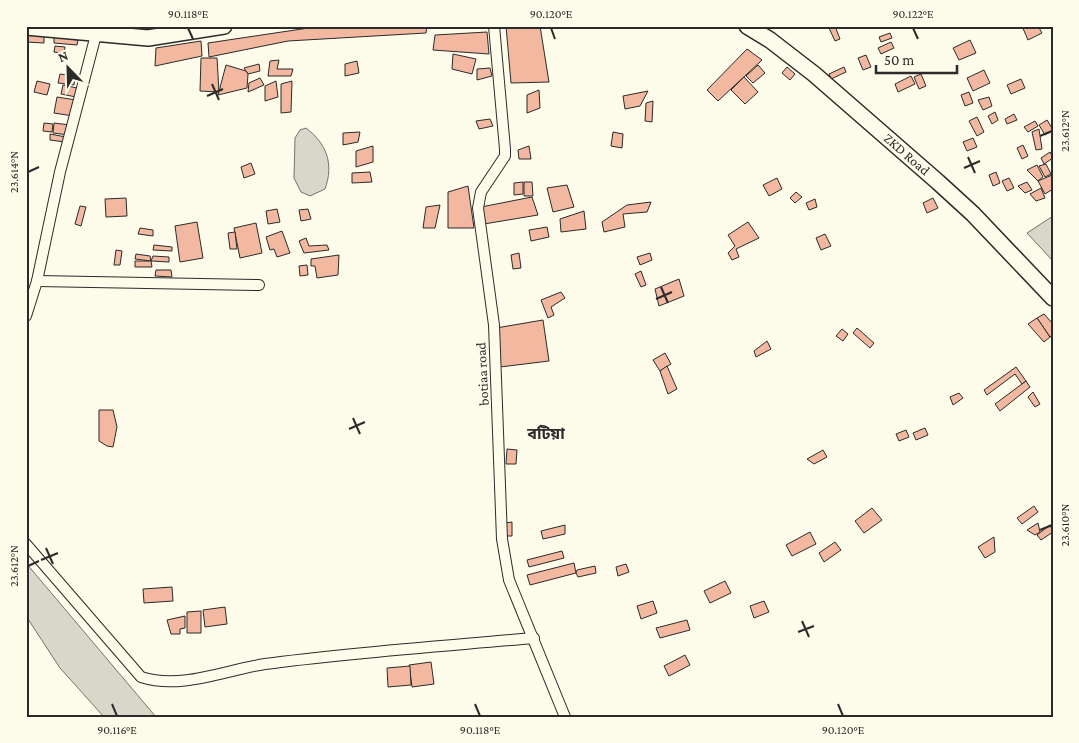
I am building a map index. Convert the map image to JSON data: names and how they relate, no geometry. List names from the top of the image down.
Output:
{
  "streets": {
    "main road": ["ZKD Road"],
    "street": ["botiaa road"]
  },
  "districts": ["বটিয়া"],
  "scale_bar": "50 m",
  "north": "top left",
  "coordinates": [
    "90.118°E",
    "90.120°E",
    "90.122°E",
    "23.612°N",
    "23.614°N",
    "23.610°N",
    "90.116°E"
  ]
}
